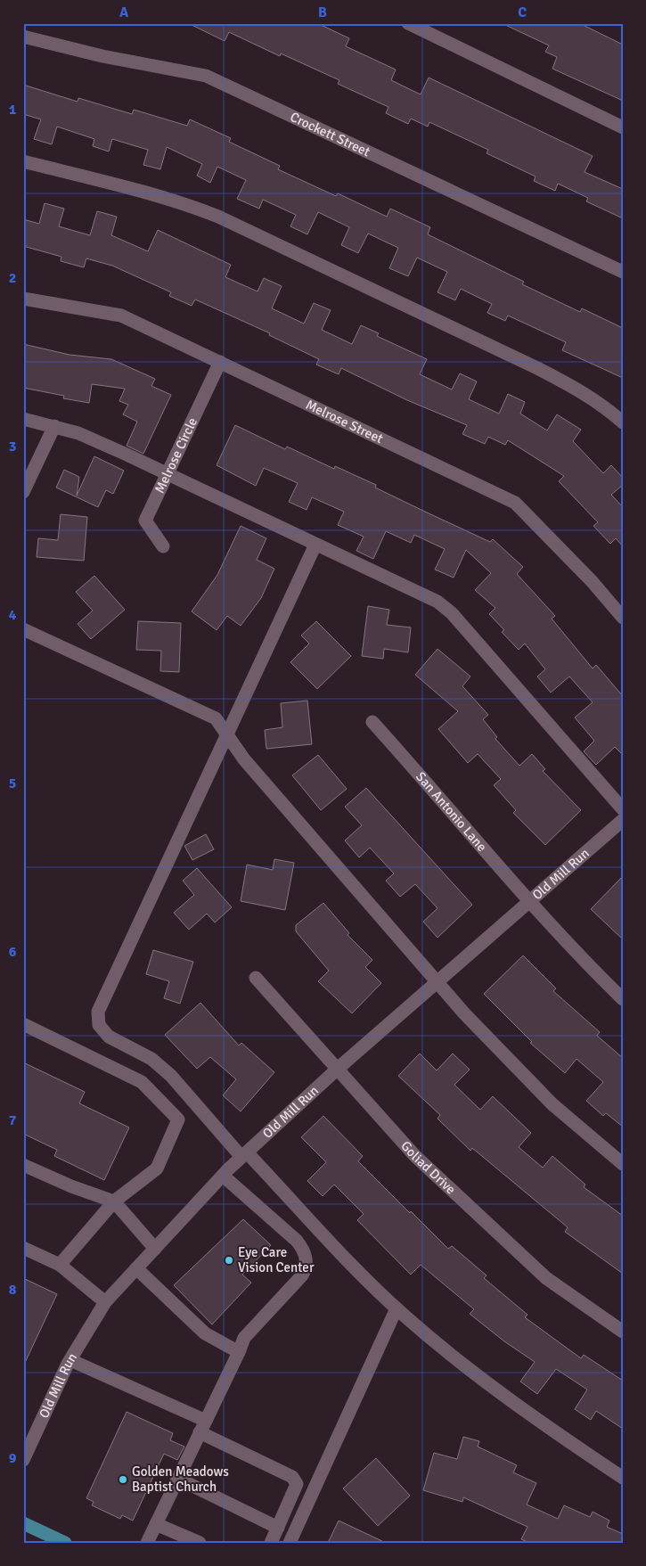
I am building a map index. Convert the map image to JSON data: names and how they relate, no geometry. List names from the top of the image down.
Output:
{
  "streets": {
    "street": [
      "Crockett Street",
      "Melrose Street",
      "Melrose Circle",
      "San Antonio Lane",
      "Old Mill Run",
      "Goliad Drive"
    ]
  },
  "crossings": [
    ["Melrose Street", "Melrose Circle"],
    ["San Antonio Lane", "Old Mill Run"],
    ["Old Mill Run", "Goliad Drive"]
  ],
  "places": ["Eye Care Vision Center", "Golden Meadows Baptist Church"],
  "grid": {
    "columns": ["A", "B", "C"],
    "rows": [
      "1",
      "2",
      "3",
      "4",
      "5",
      "6",
      "7",
      "8",
      "9"
    ]
  }
}
